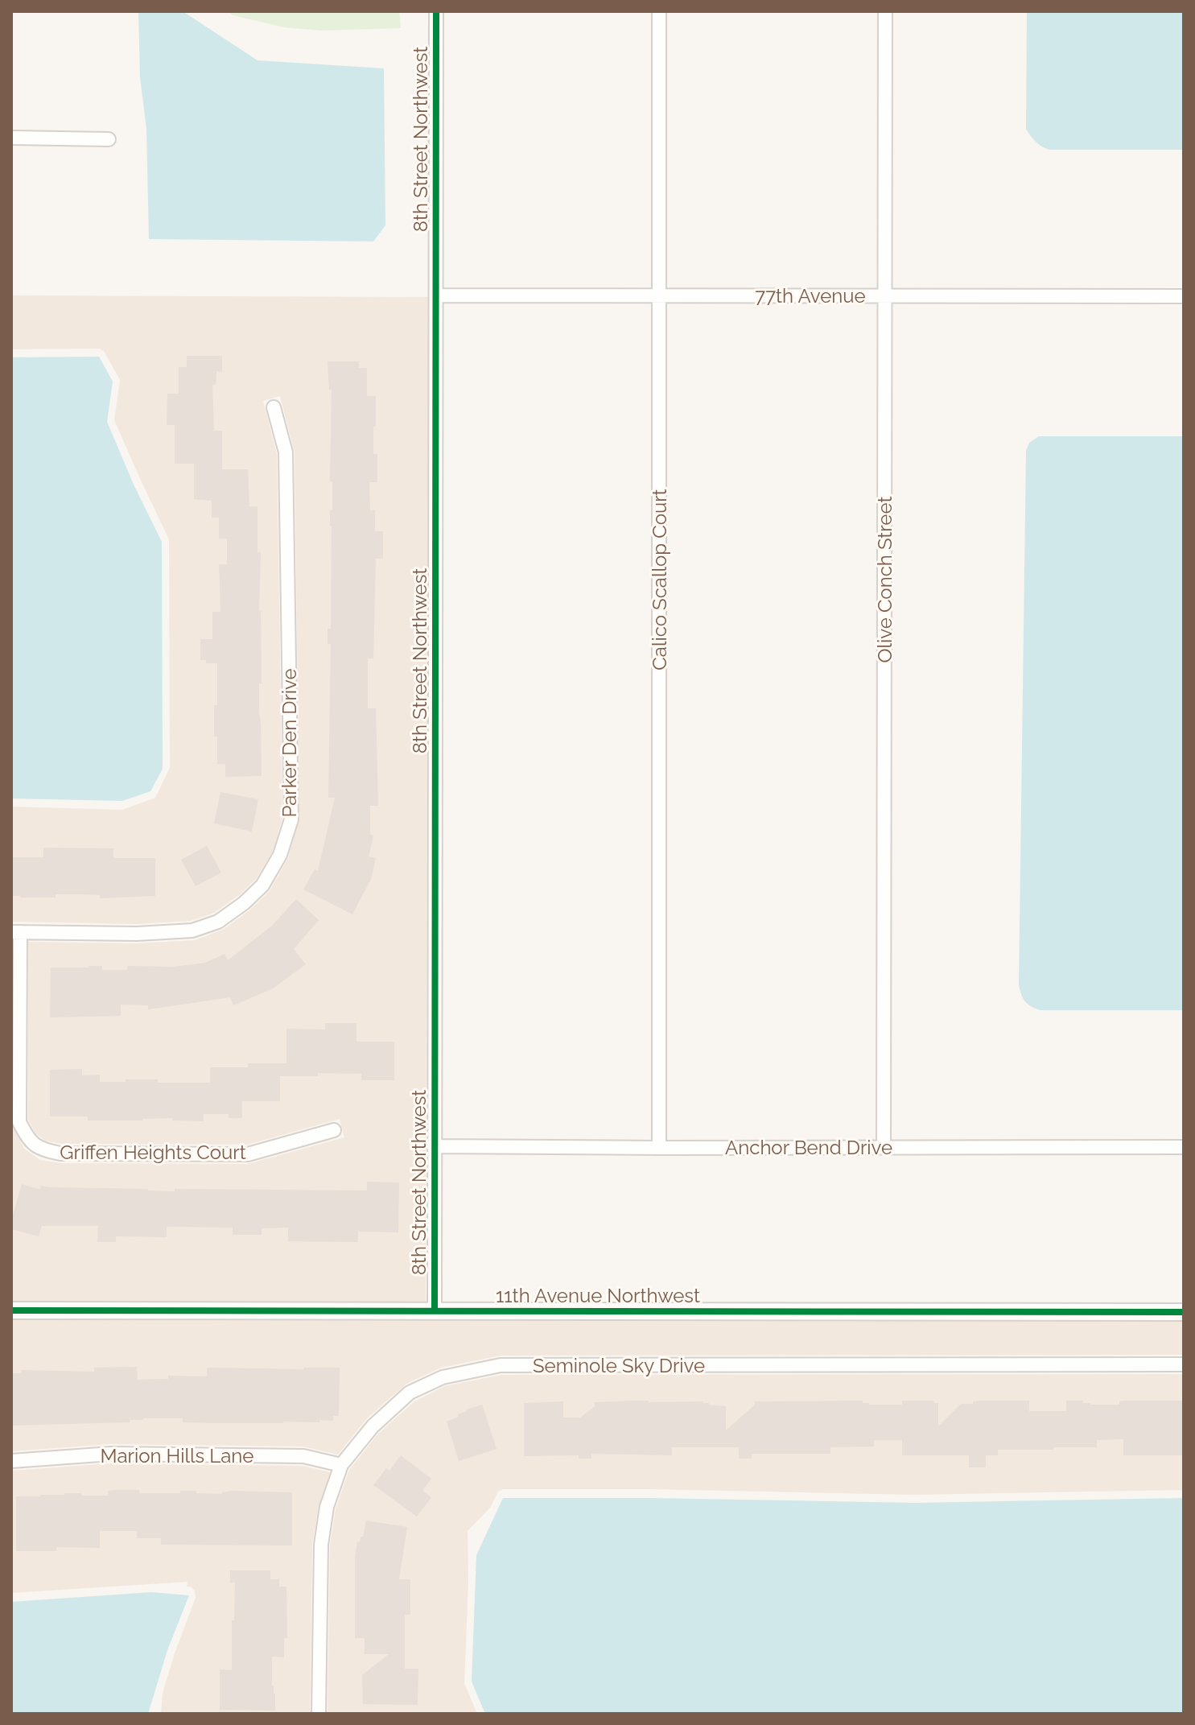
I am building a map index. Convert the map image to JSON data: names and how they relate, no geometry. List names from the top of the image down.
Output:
{
  "streets": {
    "street": [
      "8th Street Northwest",
      "77th Avenue",
      "Calico Scallop Court",
      "Olive Conch Street",
      "Parker Den Drive",
      "Anchor Bend Drive",
      "Griffen Heights Court",
      "11th Avenue Northwest",
      "Seminole Sky Drive",
      "Marion Hills Lane"
    ]
  },
  "crossings": [
    ["8th Street Northwest", "77th Avenue"],
    ["8th Street Northwest", "Anchor Bend Drive"],
    ["8th Street Northwest", "11th Avenue Northwest"],
    ["77th Avenue", "Calico Scallop Court"],
    ["77th Avenue", "Olive Conch Street"],
    ["Calico Scallop Court", "Anchor Bend Drive"],
    ["Olive Conch Street", "Anchor Bend Drive"],
    ["Parker Den Drive", "Griffen Heights Court"],
    ["Seminole Sky Drive", "Marion Hills Lane"]
  ]
}
